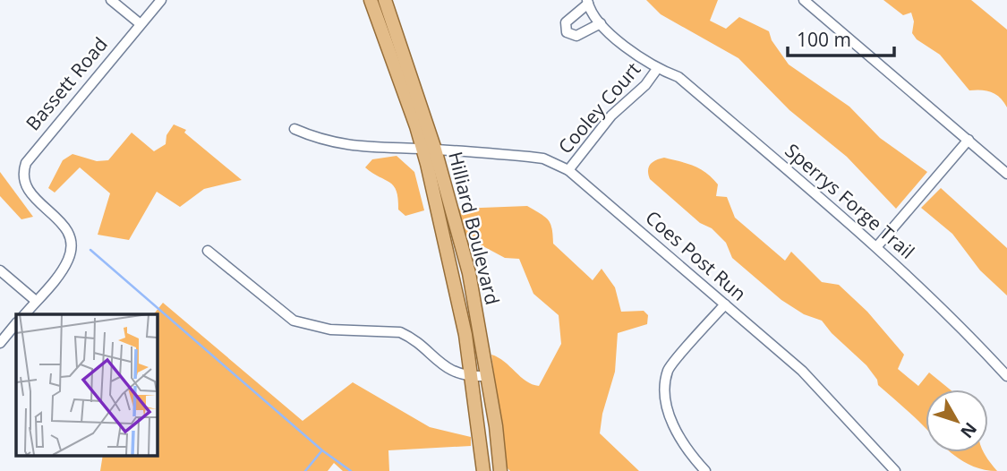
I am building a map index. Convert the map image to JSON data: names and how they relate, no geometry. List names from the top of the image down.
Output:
{
  "streets": {
    "main road": ["Hilliard Boulevard"],
    "street": [
      "Bassett Road",
      "Cooley Court",
      "Sperrys Forge Trail",
      "Coes Post Run"
    ]
  },
  "crossings": [
    ["Cooley Court", "Sperrys Forge Trail"],
    ["Cooley Court", "Coes Post Run"],
    ["Hilliard Boulevard", "Coes Post Run"]
  ],
  "scale_bar": "100 m",
  "north": "bottom right"
}
